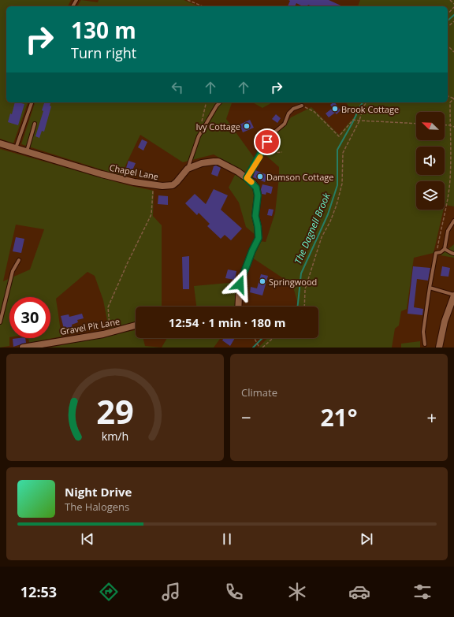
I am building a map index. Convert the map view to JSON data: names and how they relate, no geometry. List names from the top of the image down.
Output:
{
  "streets": {
    "street": ["Chapel Lane", "Gravel Pit Lane"]
  },
  "water": ["The Dagnell Brook"],
  "places": [
    "Brook Cottage",
    "Ivy Cottage",
    "Damson Cottage",
    "Springwood"
  ],
  "north": "top left",
  "page": {
    "turn": ["130 m", "Turn right"],
    "limit": "30",
    "trip": "12:54 · 1 min · 180 m",
    "tile": "Climate",
    "heat": ["−", "21°", "+"],
    "song": ["Night Drive", "The Halogens"],
    "tabs": "12:53",
    "gauge": ["29", "km/h"]
  }
}
